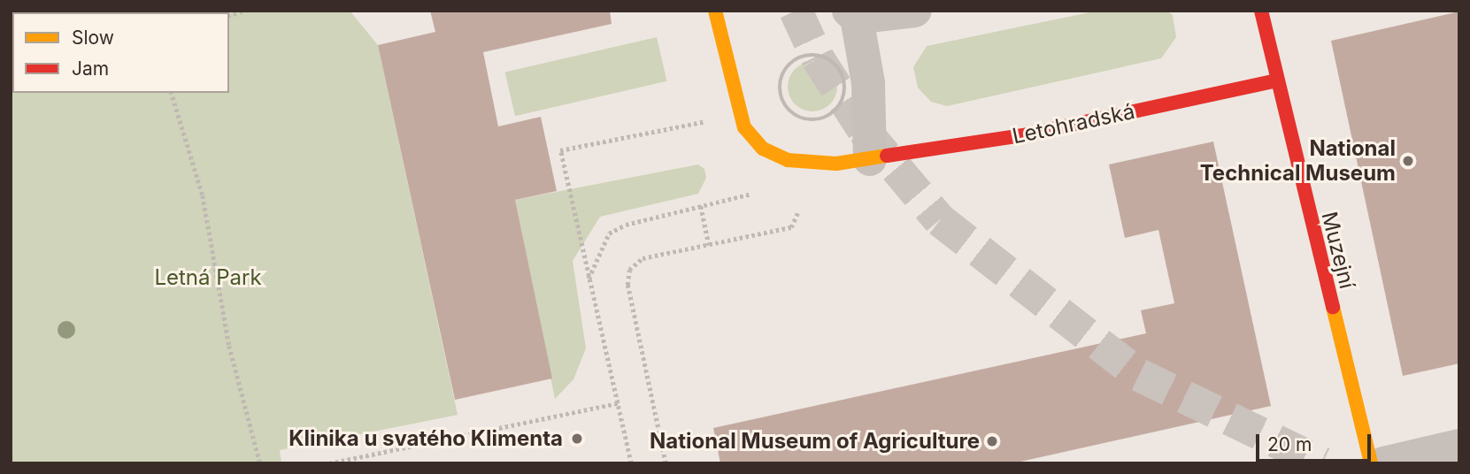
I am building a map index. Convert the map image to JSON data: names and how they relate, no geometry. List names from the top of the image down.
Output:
{
  "streets": {
    "street": ["Letohradská", "Muzejní"]
  },
  "crossings": [
    ["Letohradská", "Muzejní"]
  ],
  "parks": ["Letná Park"],
  "places": ["National Technical Museum", "Klinika u svatého Klimenta", "National Museum of Agriculture"],
  "legend": ["Slow", "Jam"],
  "scale_bar": "20 m"
}
